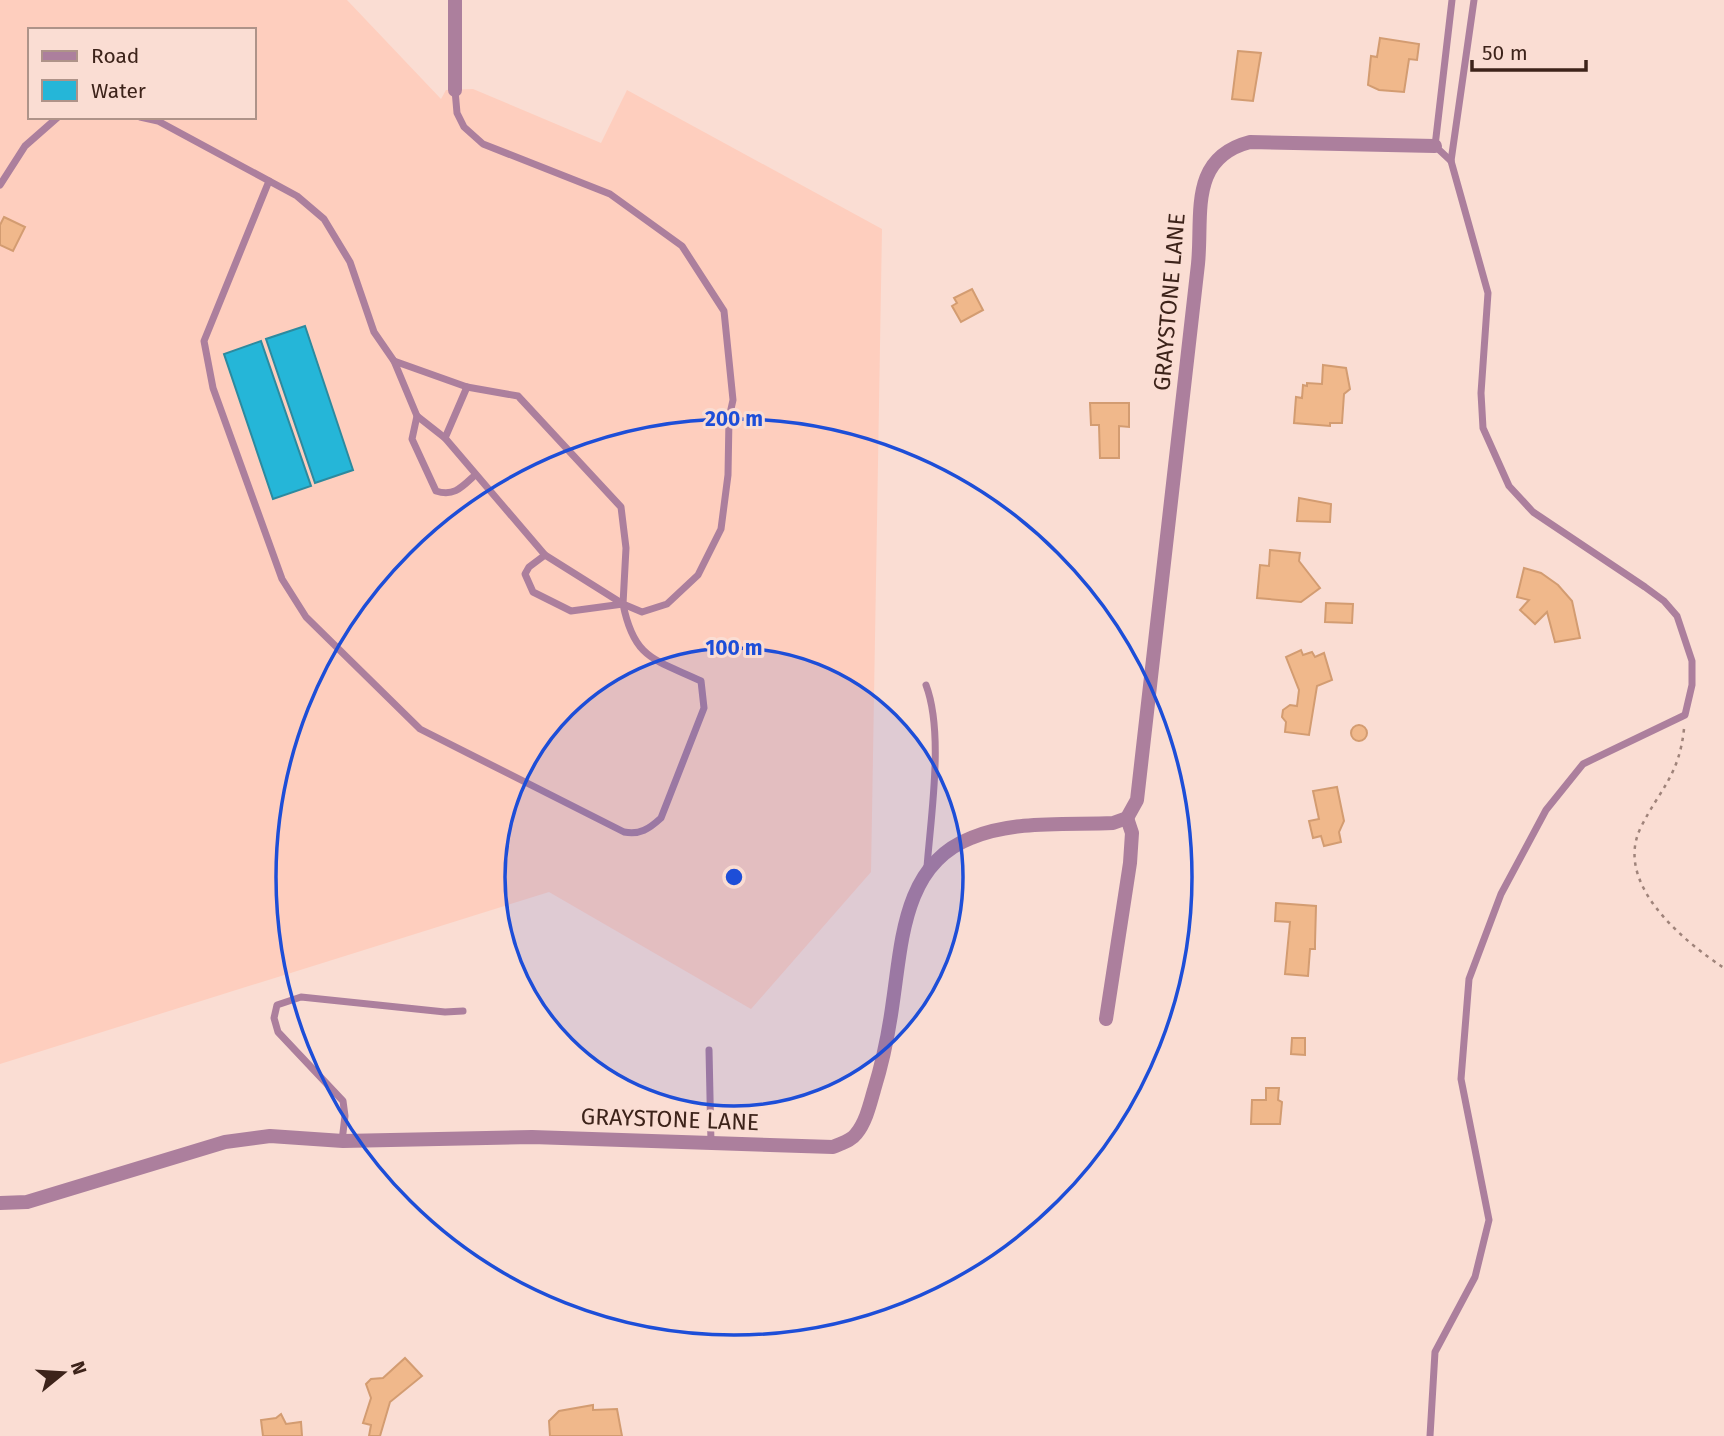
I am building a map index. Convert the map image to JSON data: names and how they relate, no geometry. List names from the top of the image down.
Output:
{
  "streets": {
    "street": ["GRAYSTONE LANE"]
  },
  "legend": ["Road", "Water"],
  "scale_bar": "50 m",
  "north": "right",
  "rings": ["200 m", "100 m"]
}
